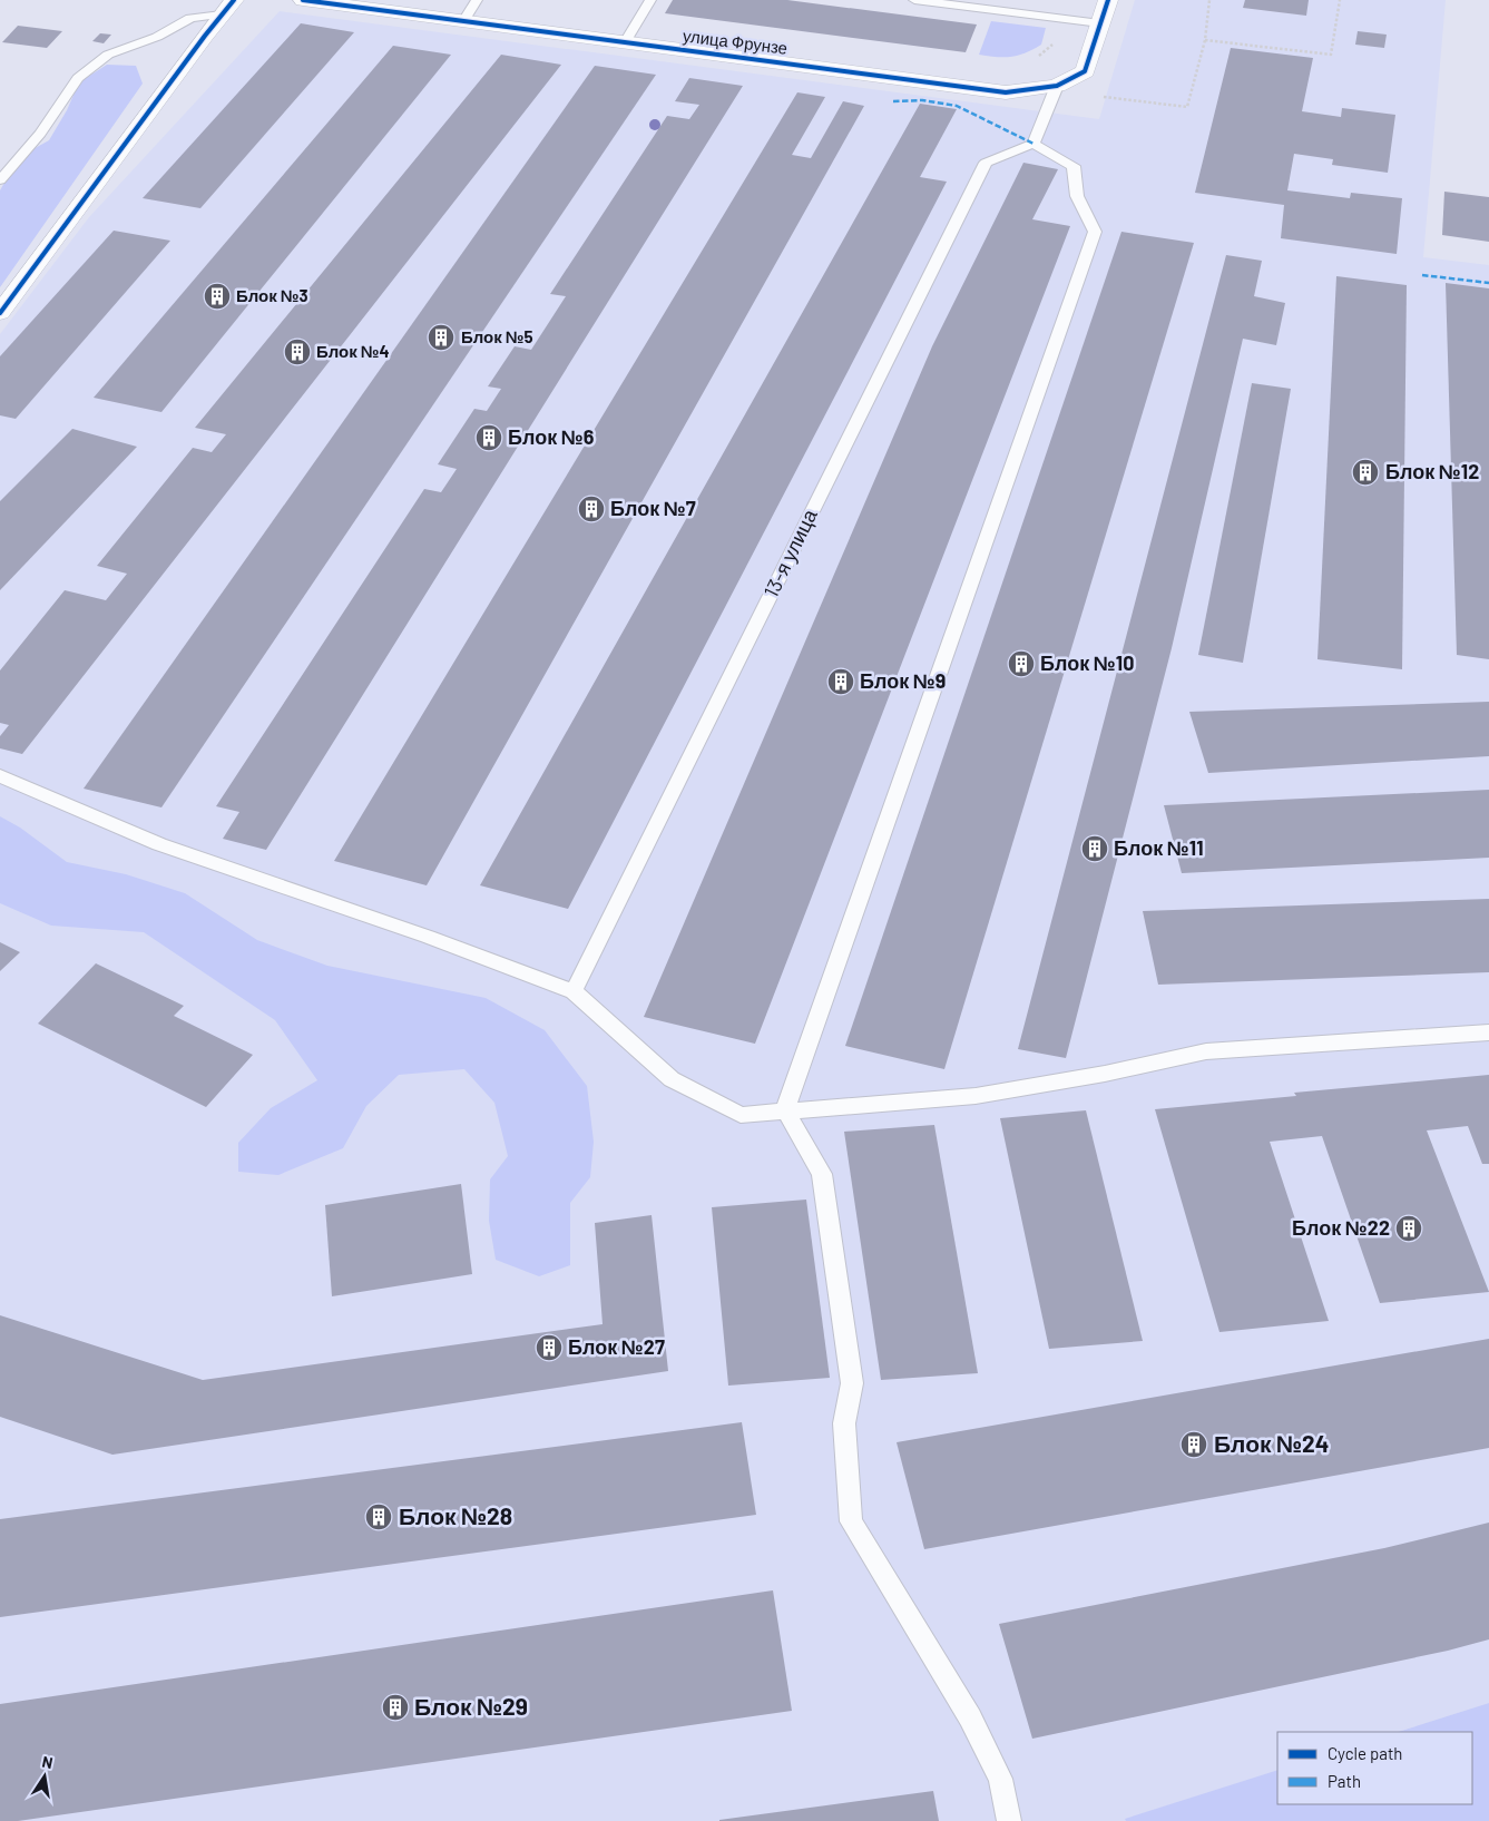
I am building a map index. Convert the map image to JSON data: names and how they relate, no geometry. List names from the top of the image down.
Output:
{
  "streets": {
    "street": ["улица Фрунзе"],
    "lane": ["13-я улица"]
  },
  "places": {
    "building": [
      "Блок №3",
      "Блок №5",
      "Блок №4",
      "Блок №6",
      "Блок №12",
      "Блок №7",
      "Блок №10",
      "Блок №9",
      "Блок №11",
      "Блок №22",
      "Блок №27",
      "Блок №24",
      "Блок №28",
      "Блок №29"
    ]
  },
  "legend": ["Cycle path", "Path"],
  "north": "top"
}
